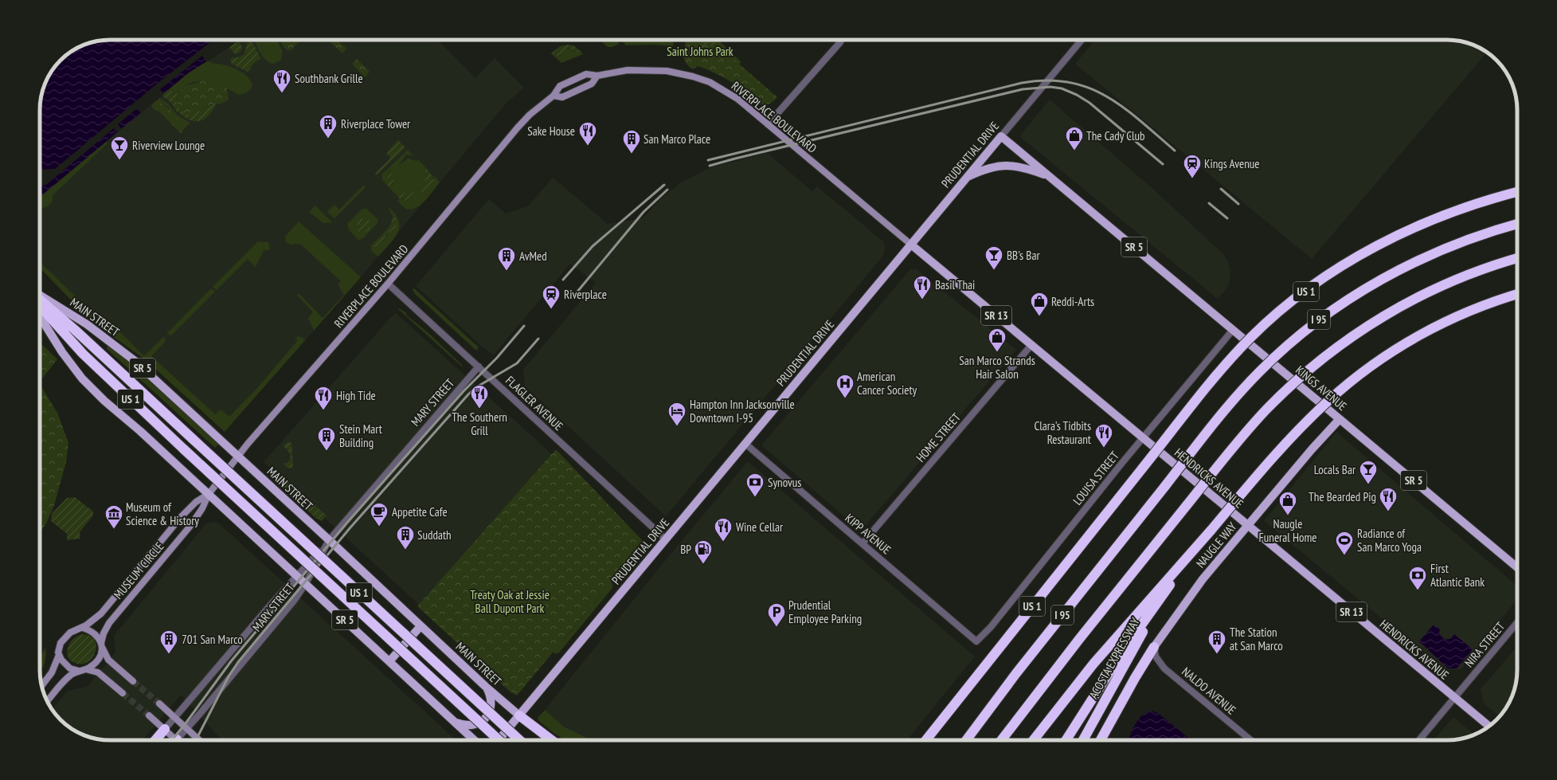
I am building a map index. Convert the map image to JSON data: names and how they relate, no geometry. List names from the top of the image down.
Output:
{
  "streets": {
    "highway": ["US 1", "I 95", "ACOSTA EXPRESSWAY"],
    "main road": [
      "RIVERPLACE BOULEVARD",
      "PRUDENTIAL DRIVE",
      "SR 5",
      "SR 13",
      "MAIN STREET",
      "KINGS AVENUE",
      "HENDRICKS AVENUE",
      "NAUGLE WAY",
      "MUSEUM CIRCLE"
    ],
    "street": [
      "MARY STREET",
      "FLAGLER AVENUE",
      "HOME STREET",
      "LOUISA STREET",
      "KIPP AVENUE",
      "NIRA STREET",
      "NALDO AVENUE"
    ]
  },
  "crossings": [
    ["RIVERPLACE BOULEVARD", "PRUDENTIAL DRIVE"],
    ["RIVERPLACE BOULEVARD", "SR 5"],
    ["RIVERPLACE BOULEVARD", "MAIN STREET"],
    ["RIVERPLACE BOULEVARD", "FLAGLER AVENUE"],
    ["RIVERPLACE BOULEVARD", "HENDRICKS AVENUE"],
    ["RIVERPLACE BOULEVARD", "MUSEUM CIRCLE"],
    ["PRUDENTIAL DRIVE", "SR 5"],
    ["PRUDENTIAL DRIVE", "MAIN STREET"],
    ["PRUDENTIAL DRIVE", "KINGS AVENUE"],
    ["PRUDENTIAL DRIVE", "FLAGLER AVENUE"],
    ["PRUDENTIAL DRIVE", "HENDRICKS AVENUE"],
    ["PRUDENTIAL DRIVE", "KIPP AVENUE"],
    ["SR 5", "KINGS AVENUE"],
    ["SR 5", "MARY STREET"],
    ["SR 5", "MUSEUM CIRCLE"],
    ["MAIN STREET", "MARY STREET"],
    ["KINGS AVENUE", "LOUISA STREET"],
    ["KINGS AVENUE", "NAUGLE WAY"],
    ["MARY STREET", "FLAGLER AVENUE"],
    ["HOME STREET", "HENDRICKS AVENUE"],
    ["HOME STREET", "KIPP AVENUE"],
    ["LOUISA STREET", "HENDRICKS AVENUE"],
    ["LOUISA STREET", "KIPP AVENUE"],
    ["HENDRICKS AVENUE", "NAUGLE WAY"],
    ["HENDRICKS AVENUE", "NIRA STREET"],
    ["NAUGLE WAY", "NALDO AVENUE"]
  ],
  "parks": ["Saint Johns Park", "Treaty Oak at Jessie Ball Dupont Park"],
  "places": {
    "restaurant": [
      "Southbank Grille",
      "Sake House",
      "Basil Thai",
      "The Southern Grill",
      "High Tide",
      "Clara's Tidbits Restaurant",
      "The Bearded Pig",
      "Wine Cellar"
    ],
    "building": [
      "Riverplace Tower",
      "San Marco Place",
      "AvMed",
      "Stein Mart Building",
      "Suddath",
      "701 San Marco",
      "The Station at San Marco"
    ],
    "shop": [
      "The Cady Club",
      "Reddi-Arts",
      "San Marco Strands Hair Salon",
      "Naugle Funeral Home"
    ],
    "bar": ["Riverview Lounge", "BB's Bar", "Locals Bar"],
    "station": ["Kings Avenue", "Riverplace"],
    "hospital": ["American Cancer Society"],
    "hotel": ["Hampton Inn Jacksonville Downtown I-95"],
    "bank": ["Synovus", "First Atlantic Bank"],
    "cafe": ["Appetite Cafe"],
    "museum": ["Museum of Science & History"],
    "sports": ["Radiance of San Marco Yoga"],
    "fuel station": ["BP"],
    "parking": ["Prudential Employee Parking"]
  }
}
